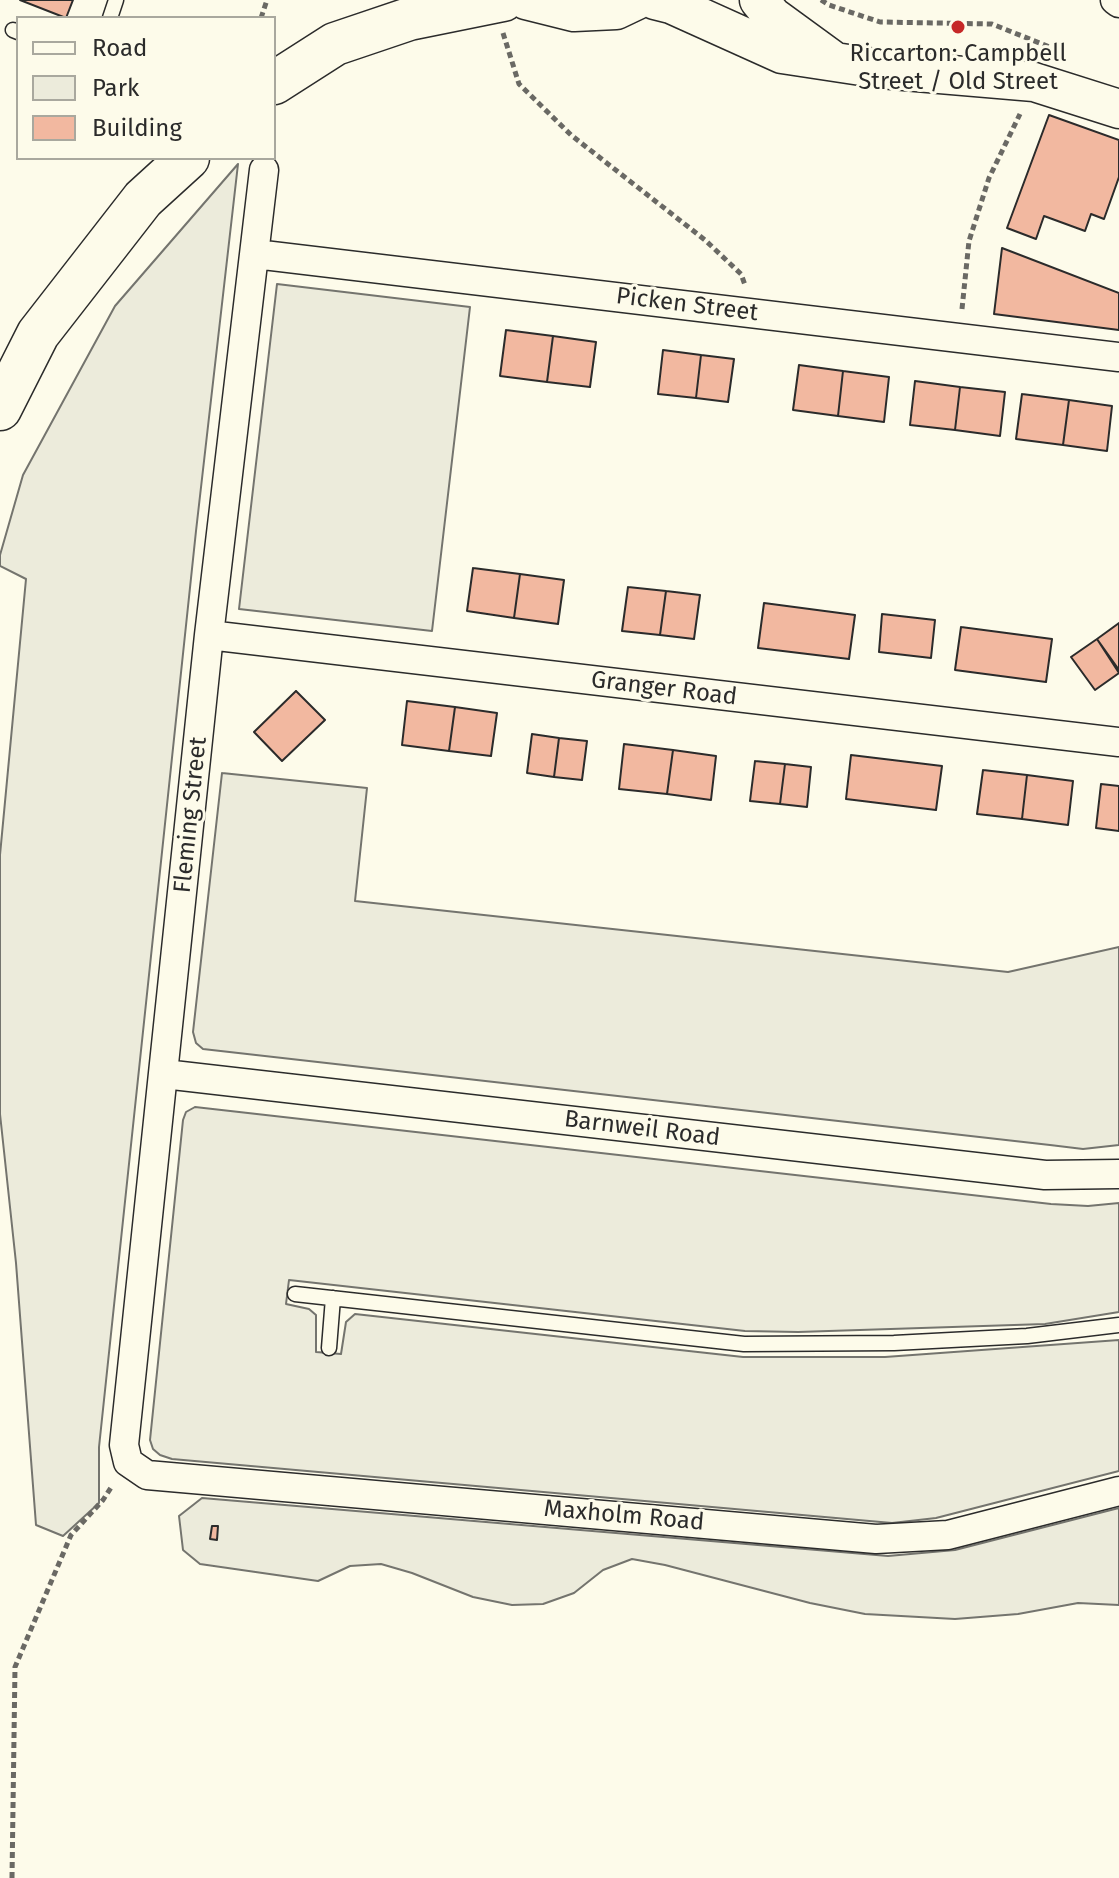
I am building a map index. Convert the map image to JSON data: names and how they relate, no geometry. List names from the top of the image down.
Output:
{
  "streets": {
    "street": [
      "Picken Street",
      "Granger Road",
      "Fleming Street",
      "Barnweil Road",
      "Maxholm Road"
    ]
  },
  "crossings": [
    ["Picken Street", "Fleming Street"],
    ["Granger Road", "Fleming Street"],
    ["Fleming Street", "Barnweil Road"],
    ["Fleming Street", "Maxholm Road"]
  ],
  "places": ["Riccarton: Campbell Street / Old Street"],
  "legend": ["Road", "Park", "Building"]
}
